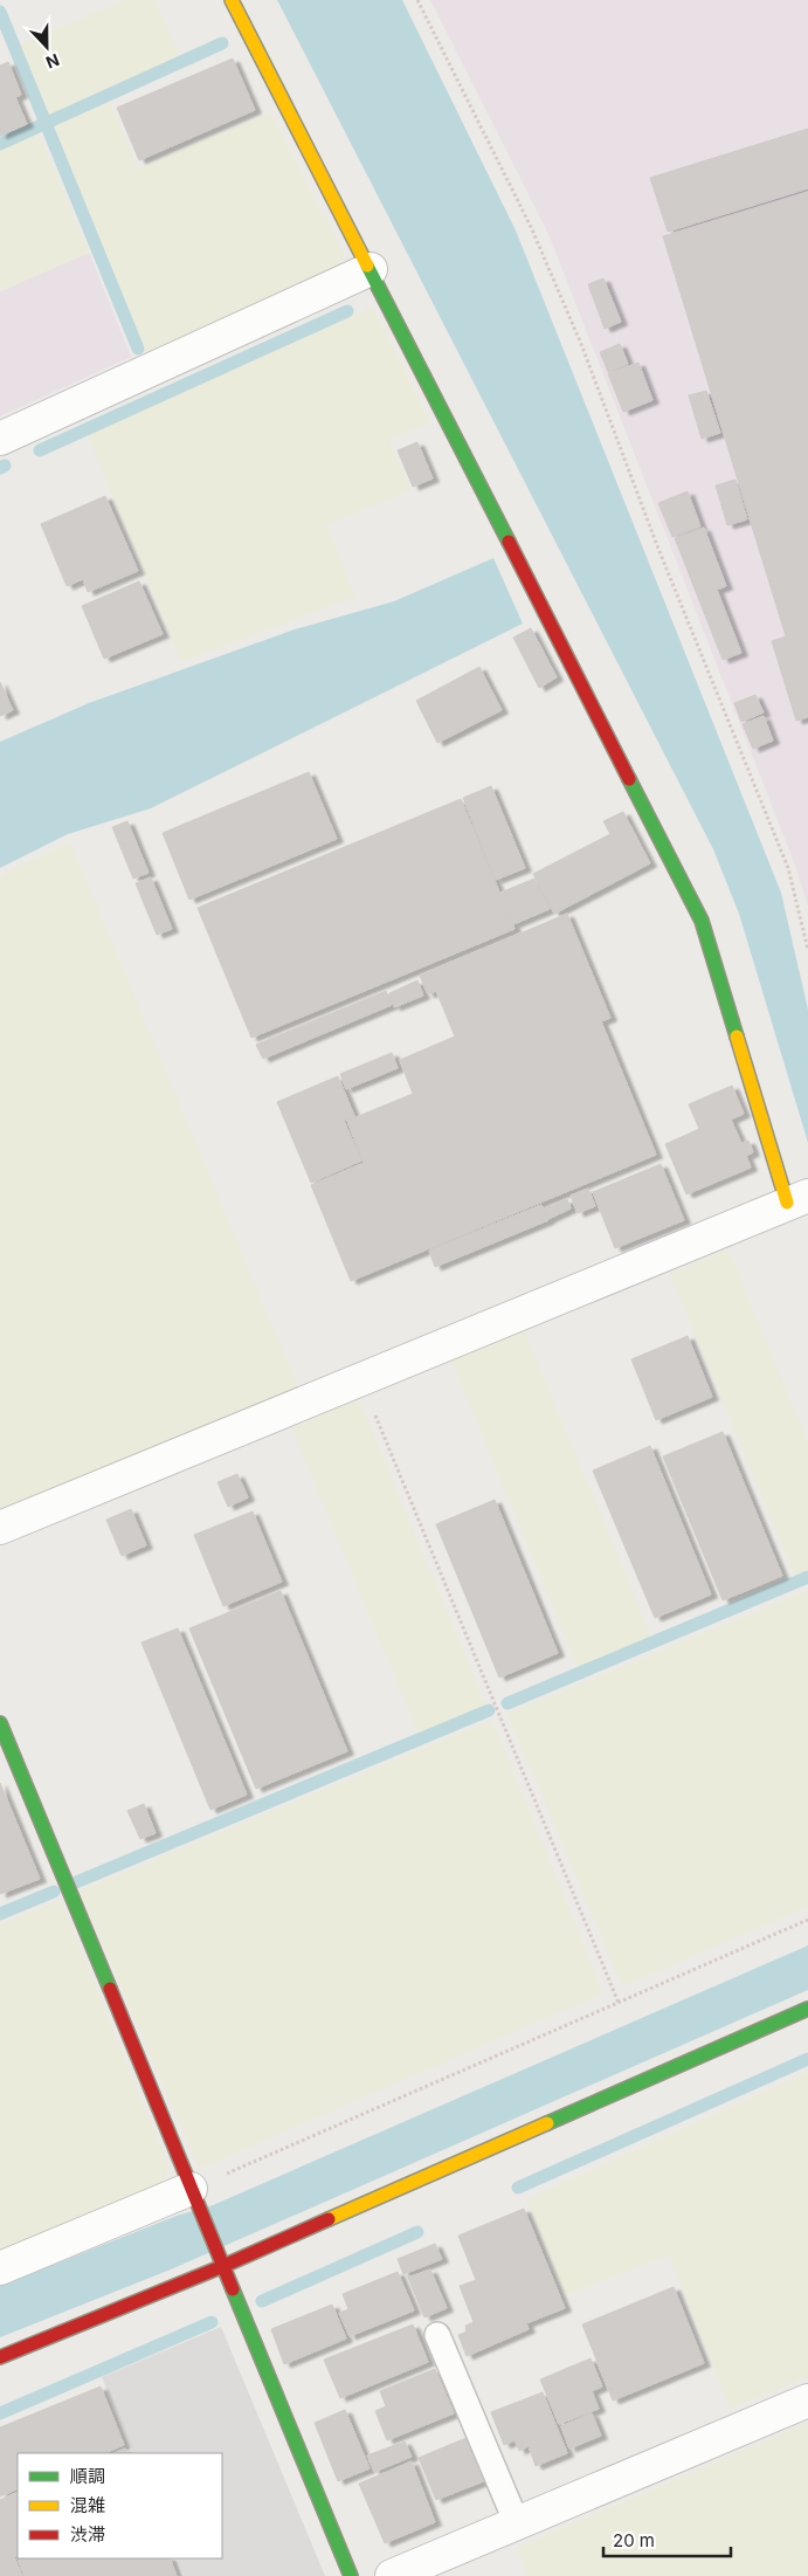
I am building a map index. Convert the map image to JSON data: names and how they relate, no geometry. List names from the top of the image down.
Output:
{
  "legend": ["順調", "混雑", "渋滞"],
  "scale_bar": "20 m",
  "north": "bottom"
}
